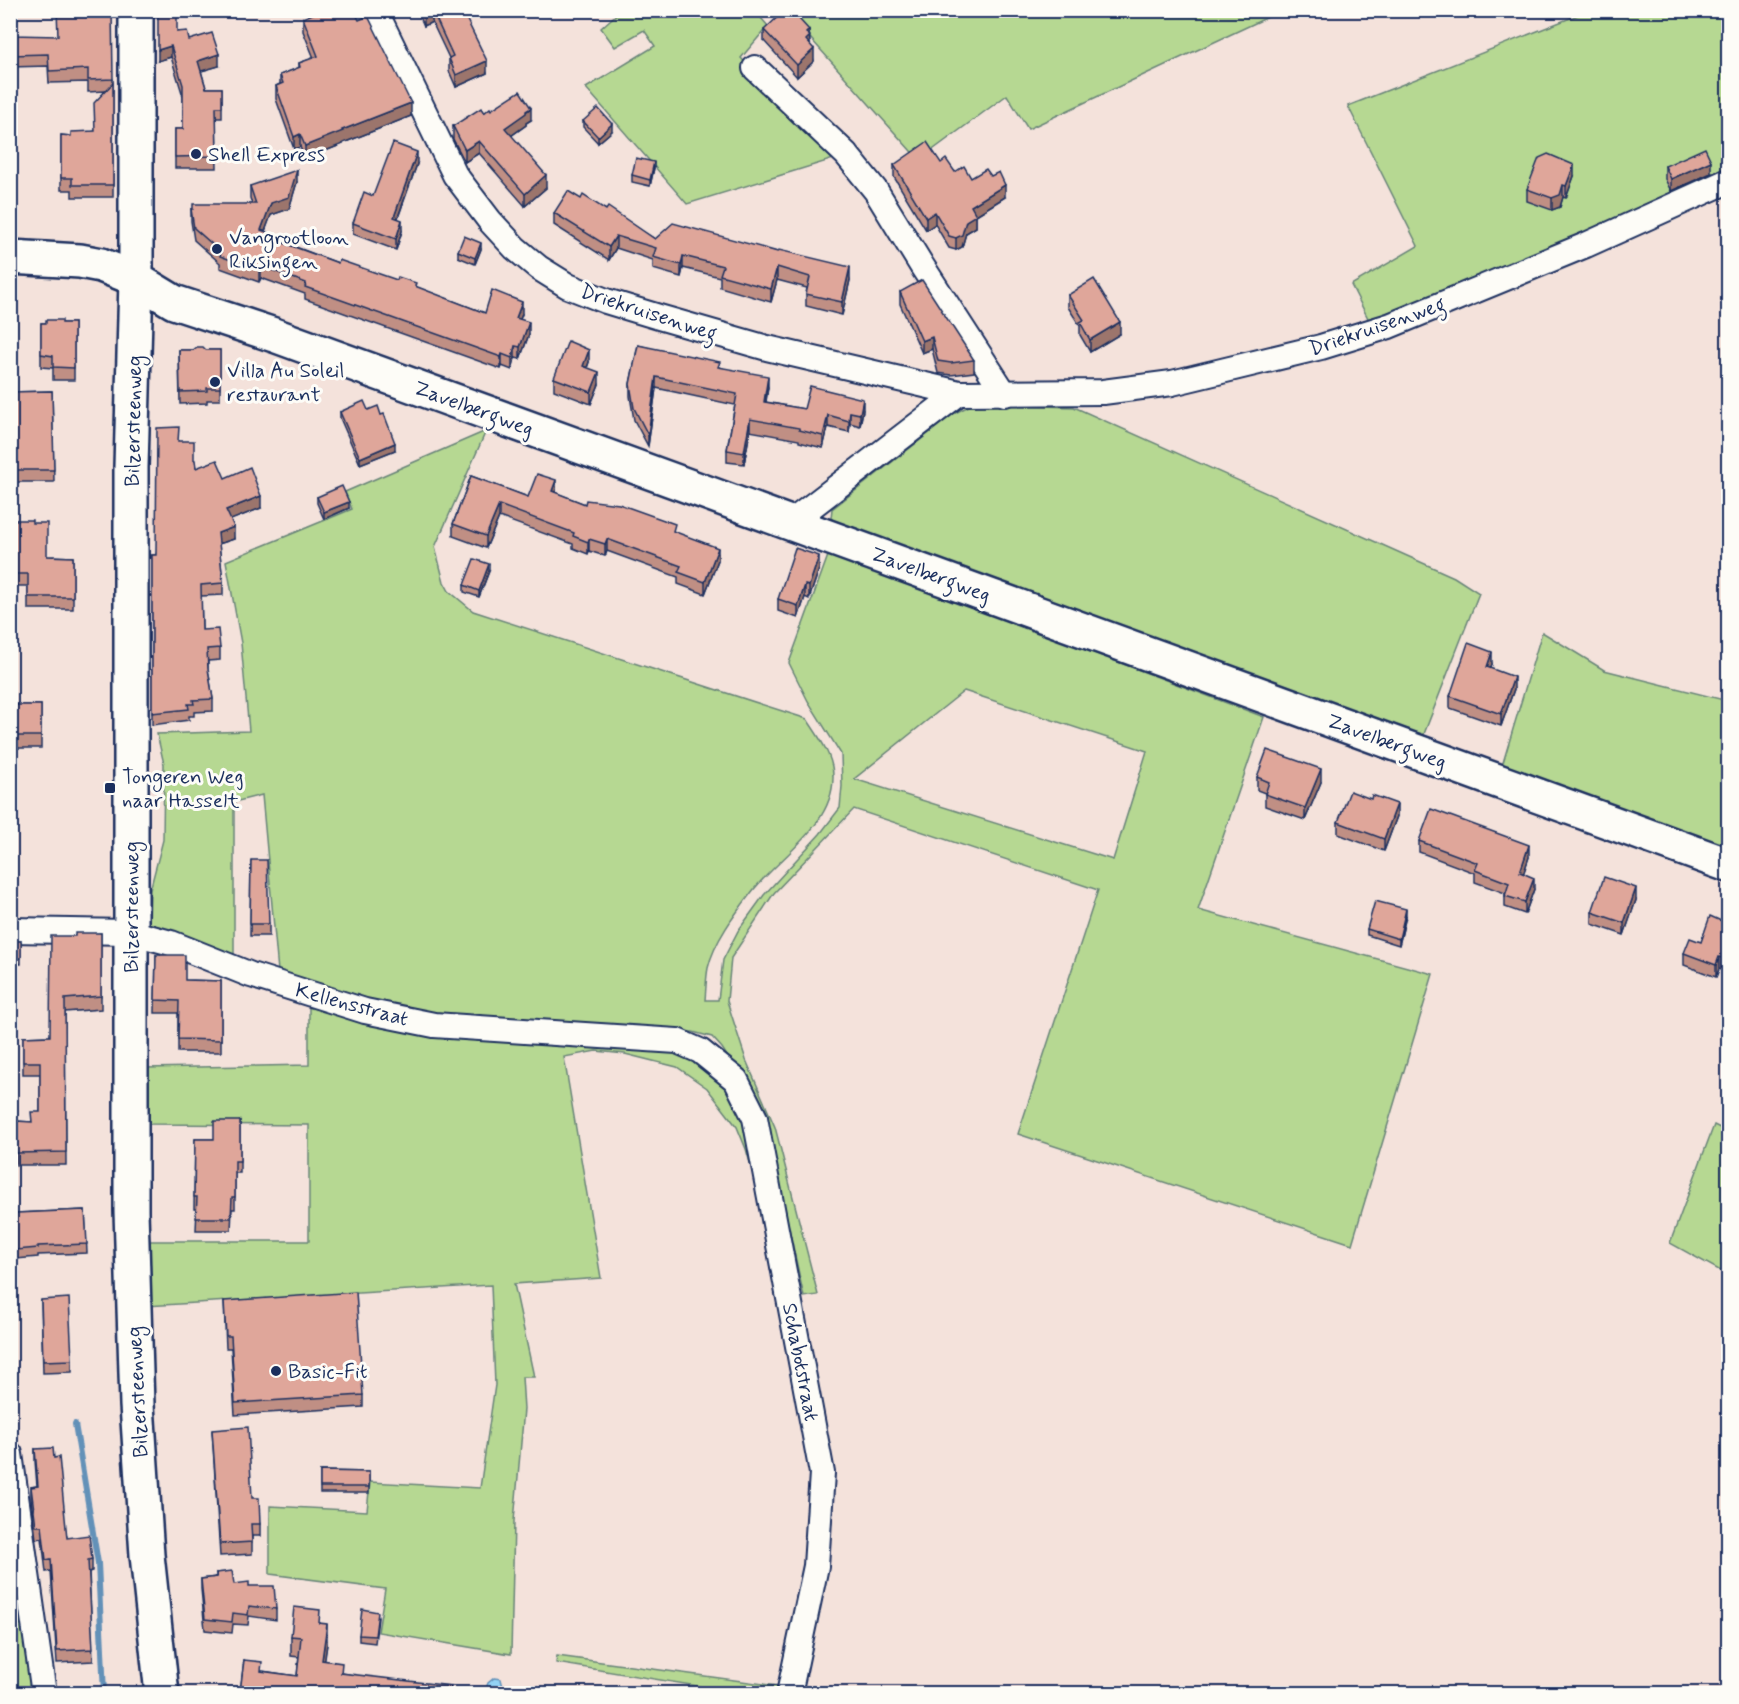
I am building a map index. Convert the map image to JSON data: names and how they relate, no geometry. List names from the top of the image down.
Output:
{
  "streets": {
    "main road": ["Zavelbergweg", "Bilzersteenweg"],
    "street": ["Driekruisenweg", "Kellensstraat", "Schabotstraat"]
  },
  "crossings": [
    ["Zavelbergweg", "Bilzersteenweg"],
    ["Bilzersteenweg", "Kellensstraat"],
    ["Kellensstraat", "Schabotstraat"]
  ],
  "places": {
    "other": [
      "Shell Express",
      "Vangrootloon Riksingen",
      "Villa Au Soleil restaurant",
      "Basic-Fit"
    ],
    "transit": ["Tongeren Weg naar Hasselt"]
  }
}
